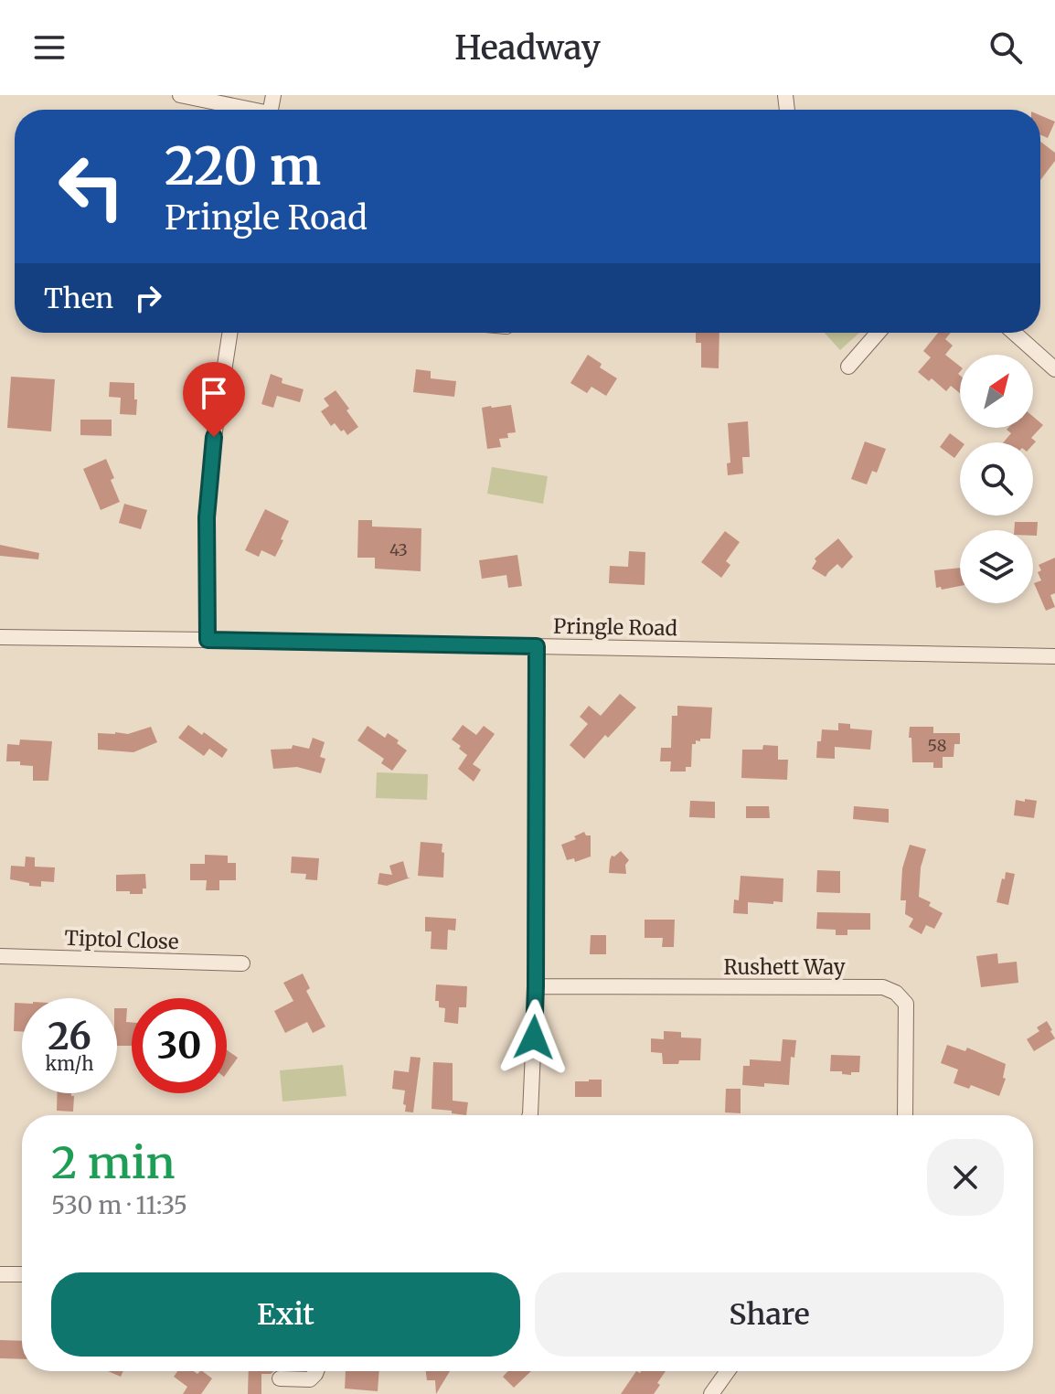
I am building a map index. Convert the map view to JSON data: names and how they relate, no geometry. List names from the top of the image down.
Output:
{
  "streets": {
    "street": ["Pringle Road", "Tiptol Close", "Rushett Way"]
  },
  "house_numbers": ["43", "58"],
  "north": "top right",
  "page": {
    "header": "Headway",
    "turn": ["220 m", "Pringle Road"],
    "then": "Then",
    "speed": "26 km/h",
    "limit": "30",
    "heading": ["2 min", "530 m · 11:35"],
    "buttons": ["Exit", "Share"]
  }
}
